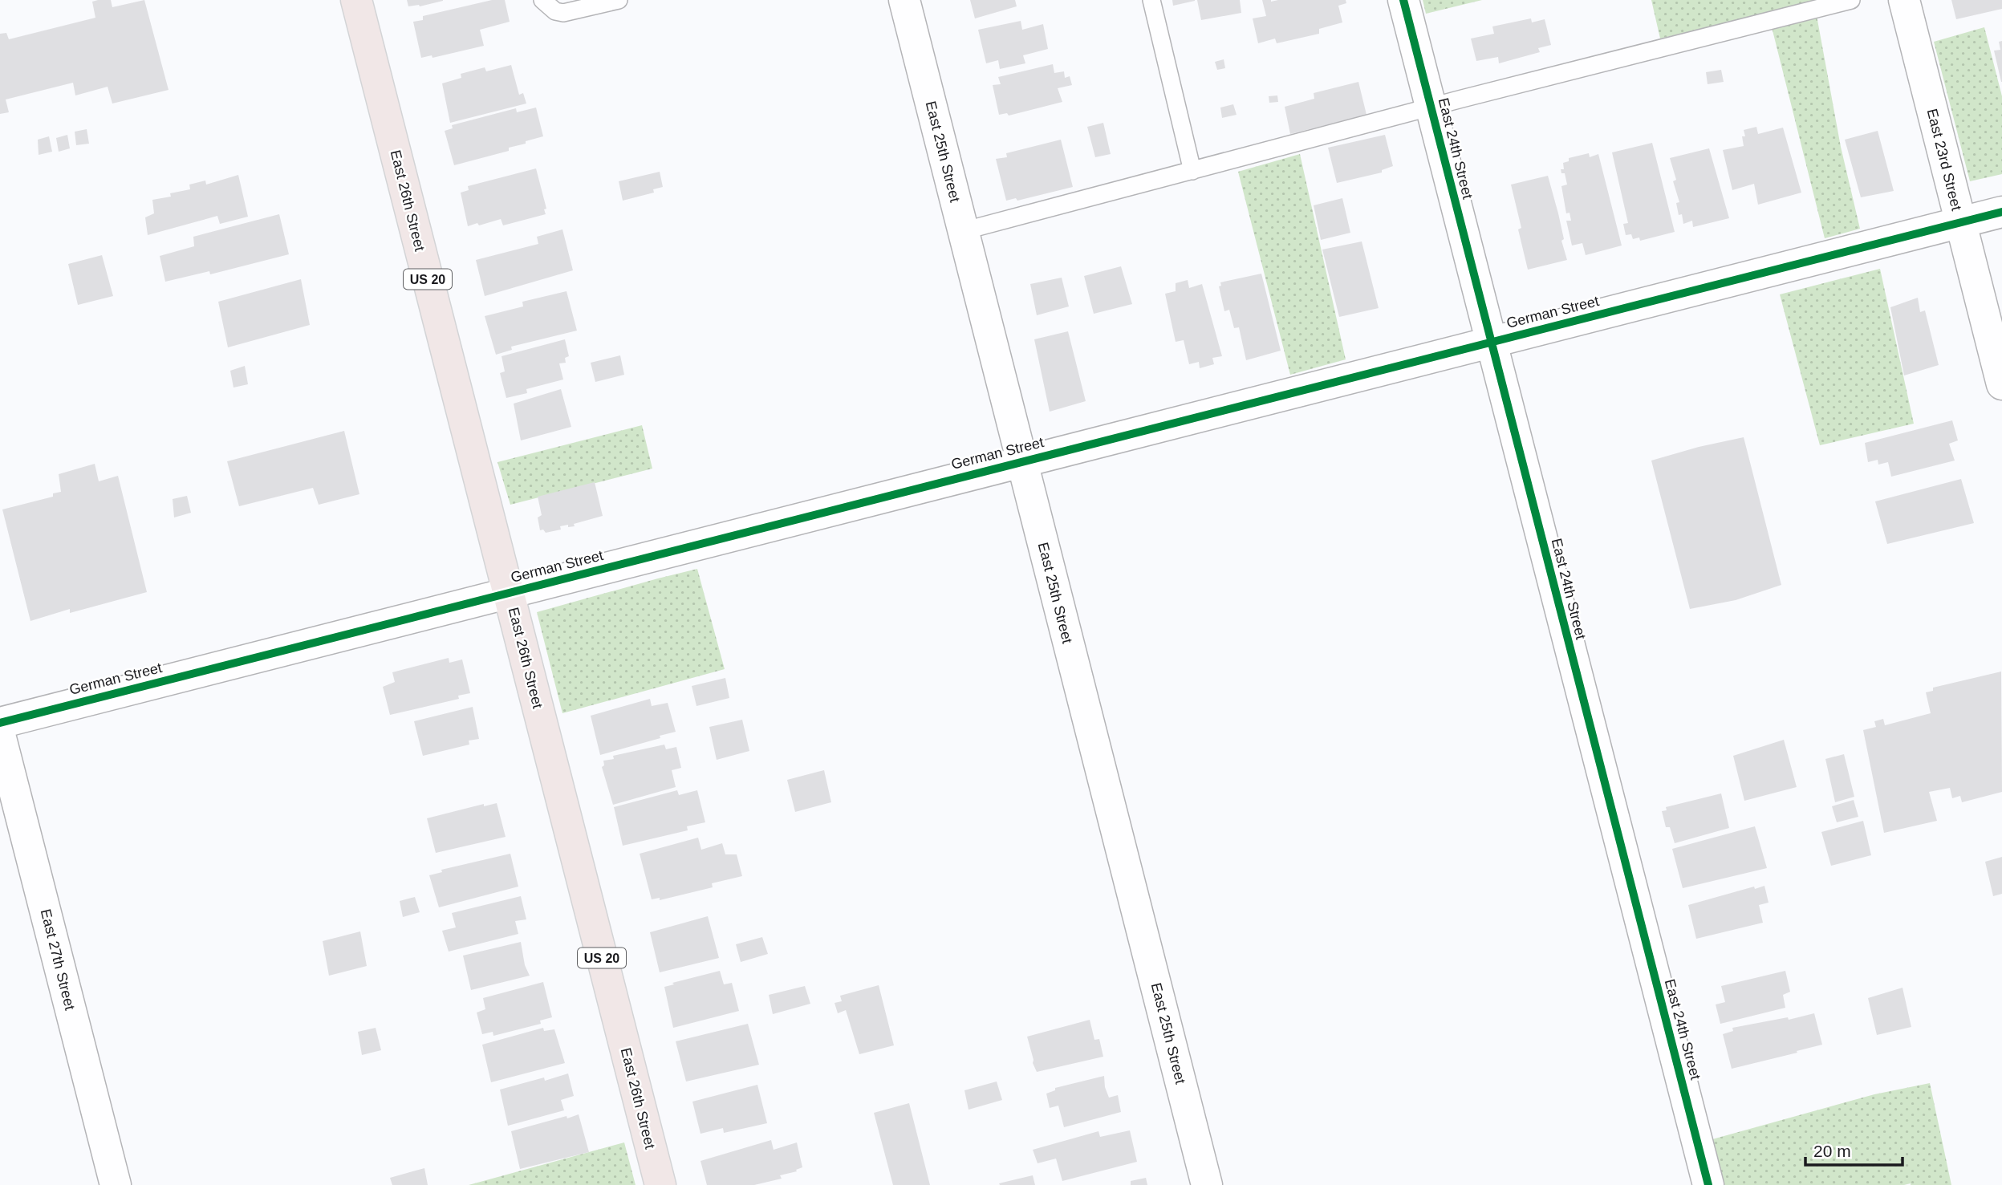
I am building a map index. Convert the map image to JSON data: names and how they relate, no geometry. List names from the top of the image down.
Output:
{
  "streets": {
    "main road": ["East 26th Street", "US 20"],
    "street": [
      "East 24th Street",
      "East 25th Street",
      "East 23rd Street",
      "German Street",
      "East 27th Street"
    ]
  },
  "crossings": [
    ["East 24th Street", "German Street"],
    ["East 25th Street", "German Street"],
    ["East 23rd Street", "German Street"],
    ["East 26th Street", "German Street"]
  ],
  "scale_bar": "20 m"
}
